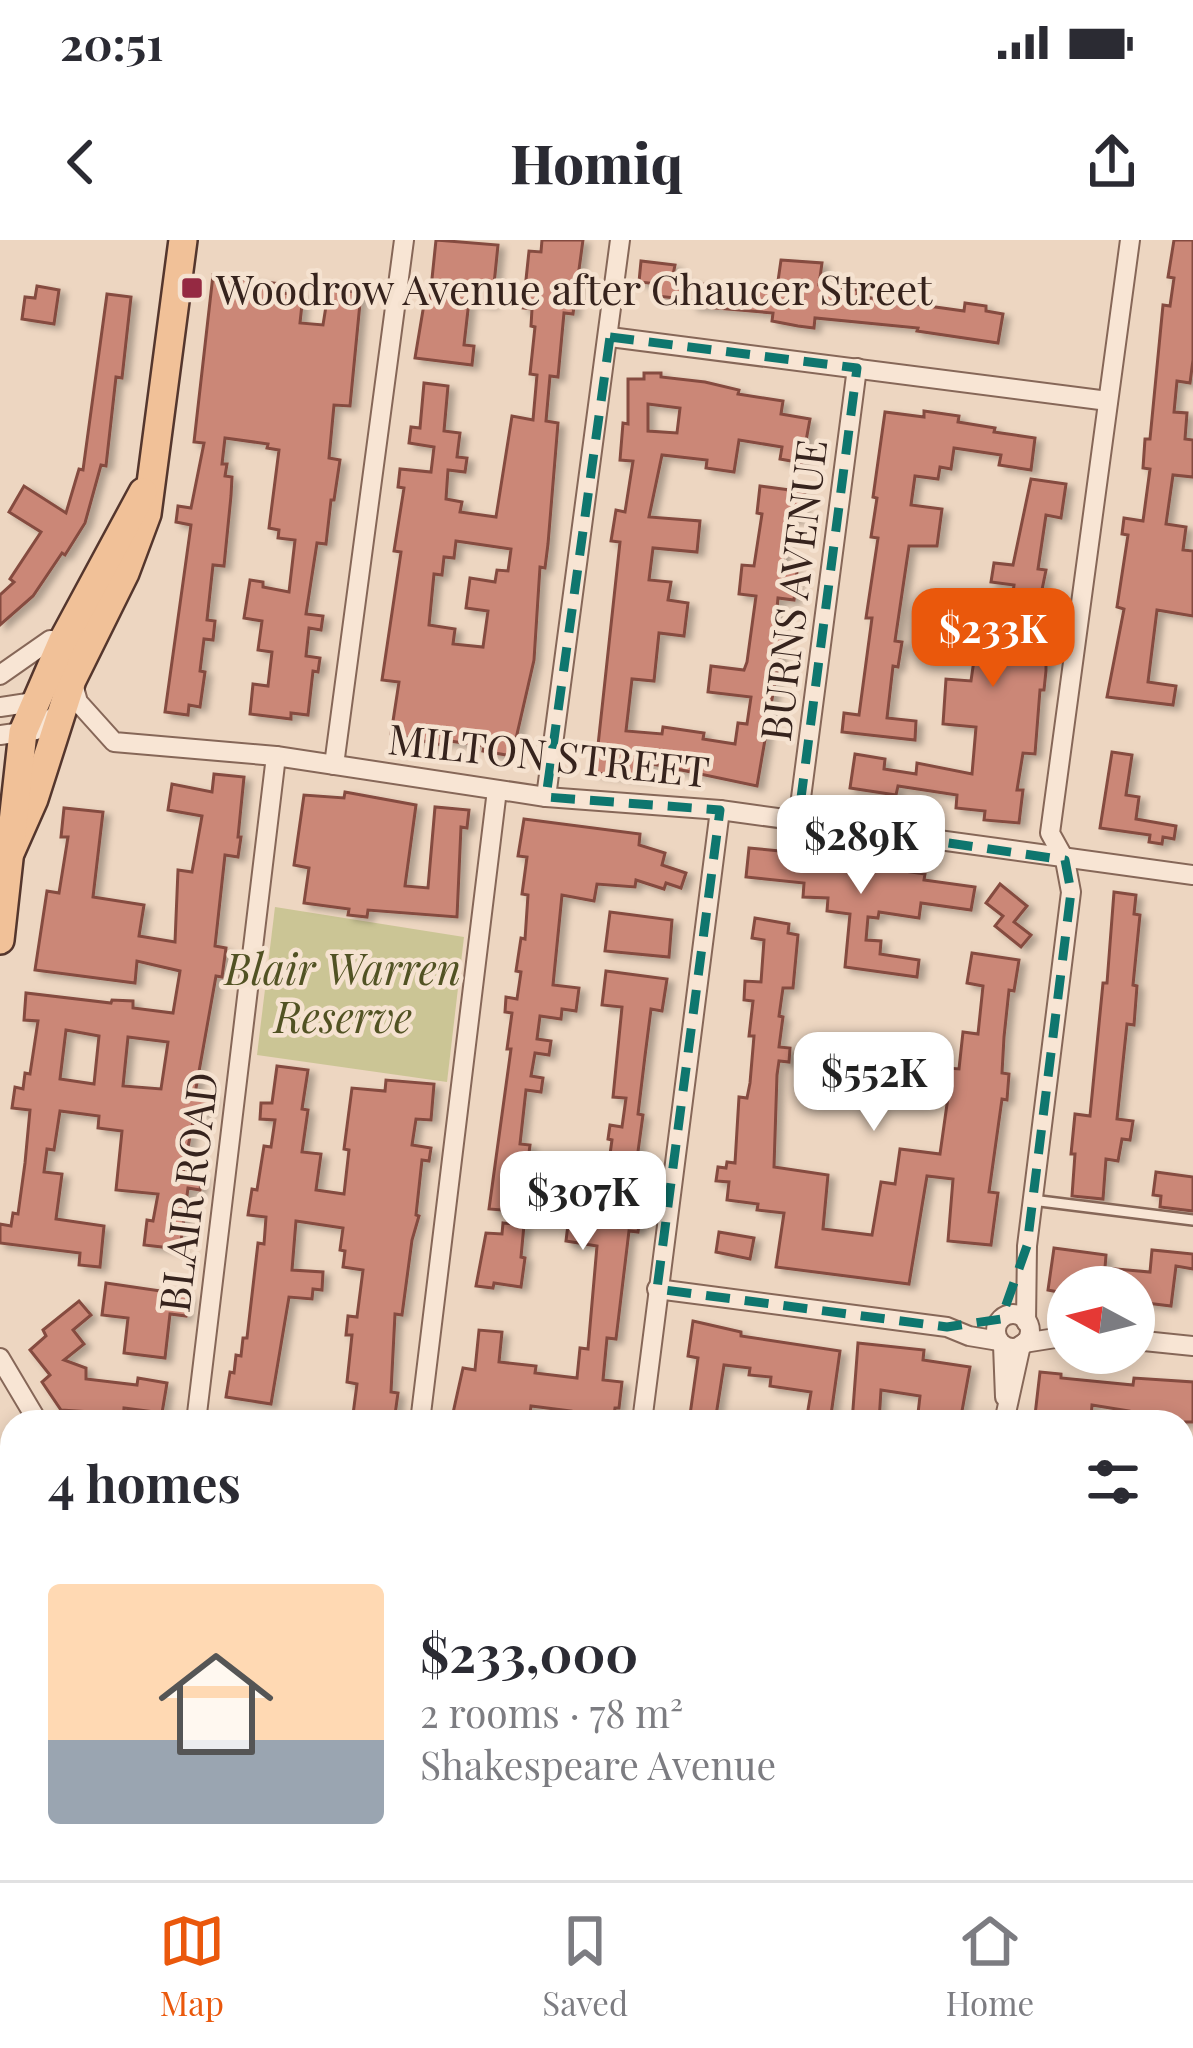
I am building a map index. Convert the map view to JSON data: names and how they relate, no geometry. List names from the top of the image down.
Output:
{
  "streets": {
    "street": ["BURNS AVENUE", "MILTON STREET", "BLAIR ROAD"]
  },
  "crossings": [
    ["BURNS AVENUE", "MILTON STREET"],
    ["MILTON STREET", "BLAIR ROAD"]
  ],
  "parks": ["Blair Warren Reserve"],
  "places": {
    "transit": ["Woodrow Avenue after Chaucer Street"]
  },
  "north": "left",
  "page": {
    "status": "20:51",
    "header": "Homiq",
    "price": [
      "$233K",
      "$289K",
      "$552K",
      "$307K"
    ],
    "heading": "4 homes",
    "list": [
      {
        "name": "$233,000",
        "note": "2 rooms · 78 m² · Shakespeare Avenue"
      }
    ],
    "tabs": ["Map", "Saved", "Home"]
  }
}
